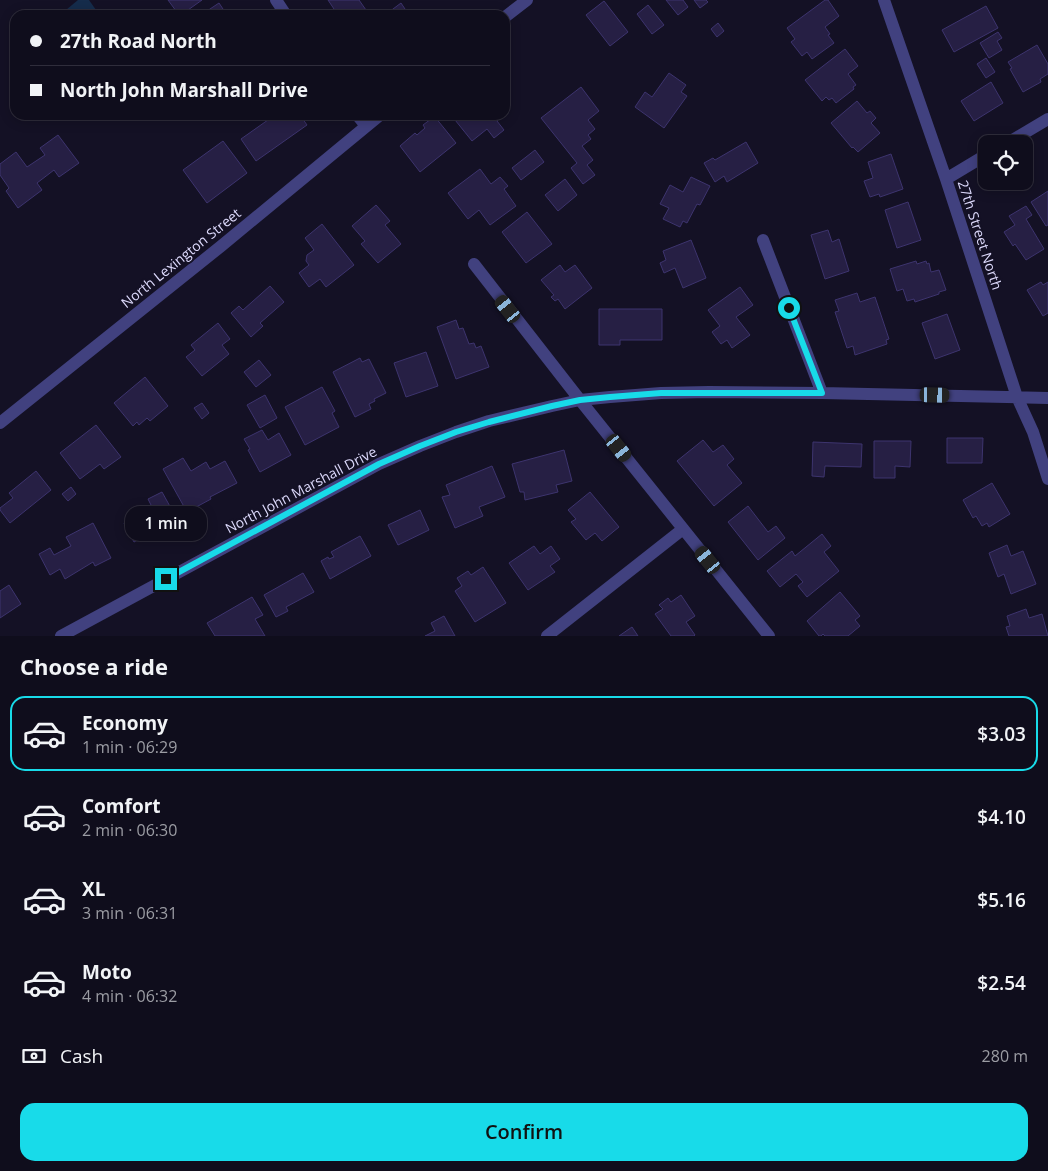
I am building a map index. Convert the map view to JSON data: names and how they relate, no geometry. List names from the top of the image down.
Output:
{
  "streets": {
    "street": ["27th Street North", "North Lexington Street", "North John Marshall Drive"]
  },
  "crossings": [
    ["27th Street North", "North John Marshall Drive"]
  ],
  "page": {
    "banner": ["27th Road North", "North John Marshall Drive"],
    "bubble": "1 min",
    "heading": "Choose a ride",
    "list": [
      {
        "name": "Economy",
        "note": "1 min · 06:29",
        "value": "$3.03"
      },
      {
        "name": "Comfort",
        "note": "2 min · 06:30",
        "value": "$4.10"
      },
      {
        "name": "XL",
        "note": "3 min · 06:31",
        "value": "$5.16"
      },
      {
        "name": "Moto",
        "note": "4 min · 06:32",
        "value": "$2.54"
      }
    ],
    "pay": ["Cash", "280 m"],
    "buttons": "Confirm"
  }
}
